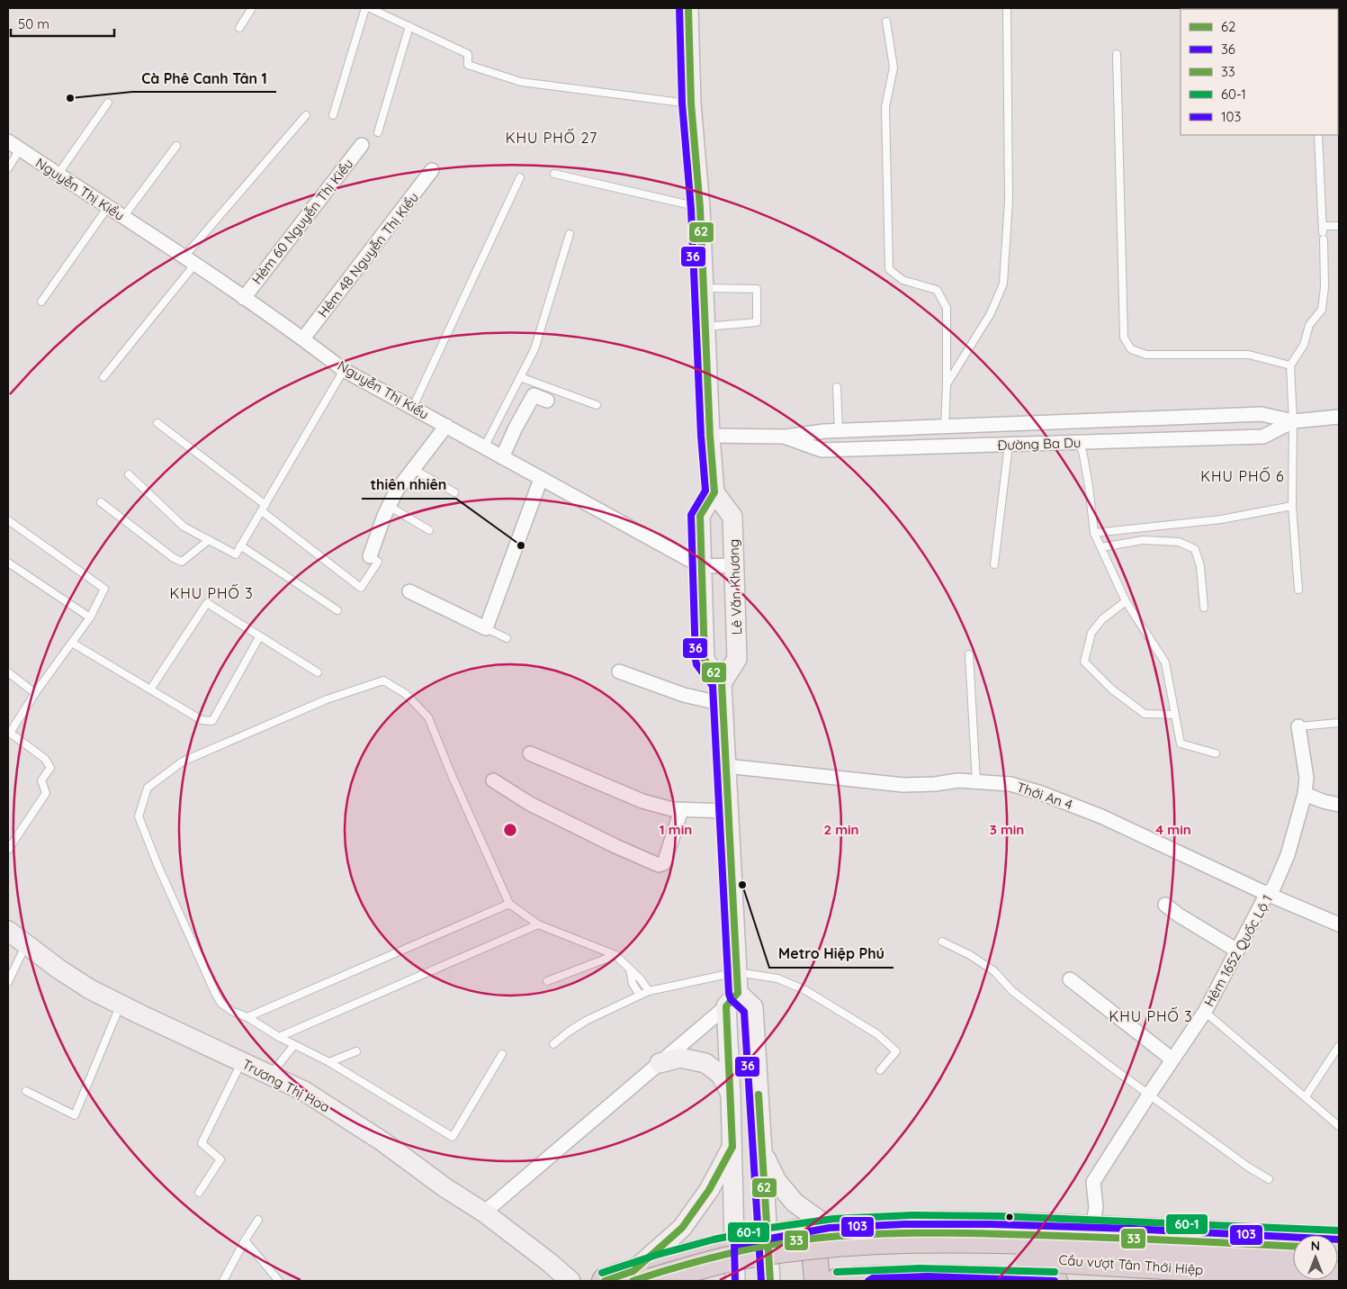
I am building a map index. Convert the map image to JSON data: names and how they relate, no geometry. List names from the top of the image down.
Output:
{
  "streets": {
    "highway": ["Cầu vượt Tân Thới Hiệp"],
    "main road": ["Lê Văn Khương", "Trương Thị Hoa"],
    "street": [
      "Nguyễn Thị Kiểu",
      "Hẻm 60 Nguyễn Thị Kiểu",
      "Hẻm 48 Nguyễn Thị Kiểu",
      "Đường Ba Du",
      "Thới An 4",
      "Hẻm 1652 Quốc Lộ 1"
    ]
  },
  "crossings": [
    ["Nguyễn Thị Kiểu", "Hẻm 60 Nguyễn Thị Kiểu"],
    ["Nguyễn Thị Kiểu", "Hẻm 48 Nguyễn Thị Kiểu"],
    ["Thới An 4", "Hẻm 1652 Quốc Lộ 1"]
  ],
  "districts": [
    "KHU PHỐ 27",
    "KHU PHỐ 6",
    "KHU PHỐ 3",
    "KHU PHỐ 3"
  ],
  "places": ["Cà Phê Canh Tân 1", "thiên nhiên", "Metro Hiệp Phú"],
  "lines": [
    "transit line 62",
    "transit line 36",
    "transit line 60-1",
    "transit line 103",
    "transit line 33"
  ],
  "legend": [
    "62",
    "36",
    "33",
    "60-1",
    "103"
  ],
  "scale_bar": "50 m",
  "north": "top",
  "rings": [
    "1 min",
    "2 min",
    "3 min",
    "4 min"
  ]
}
